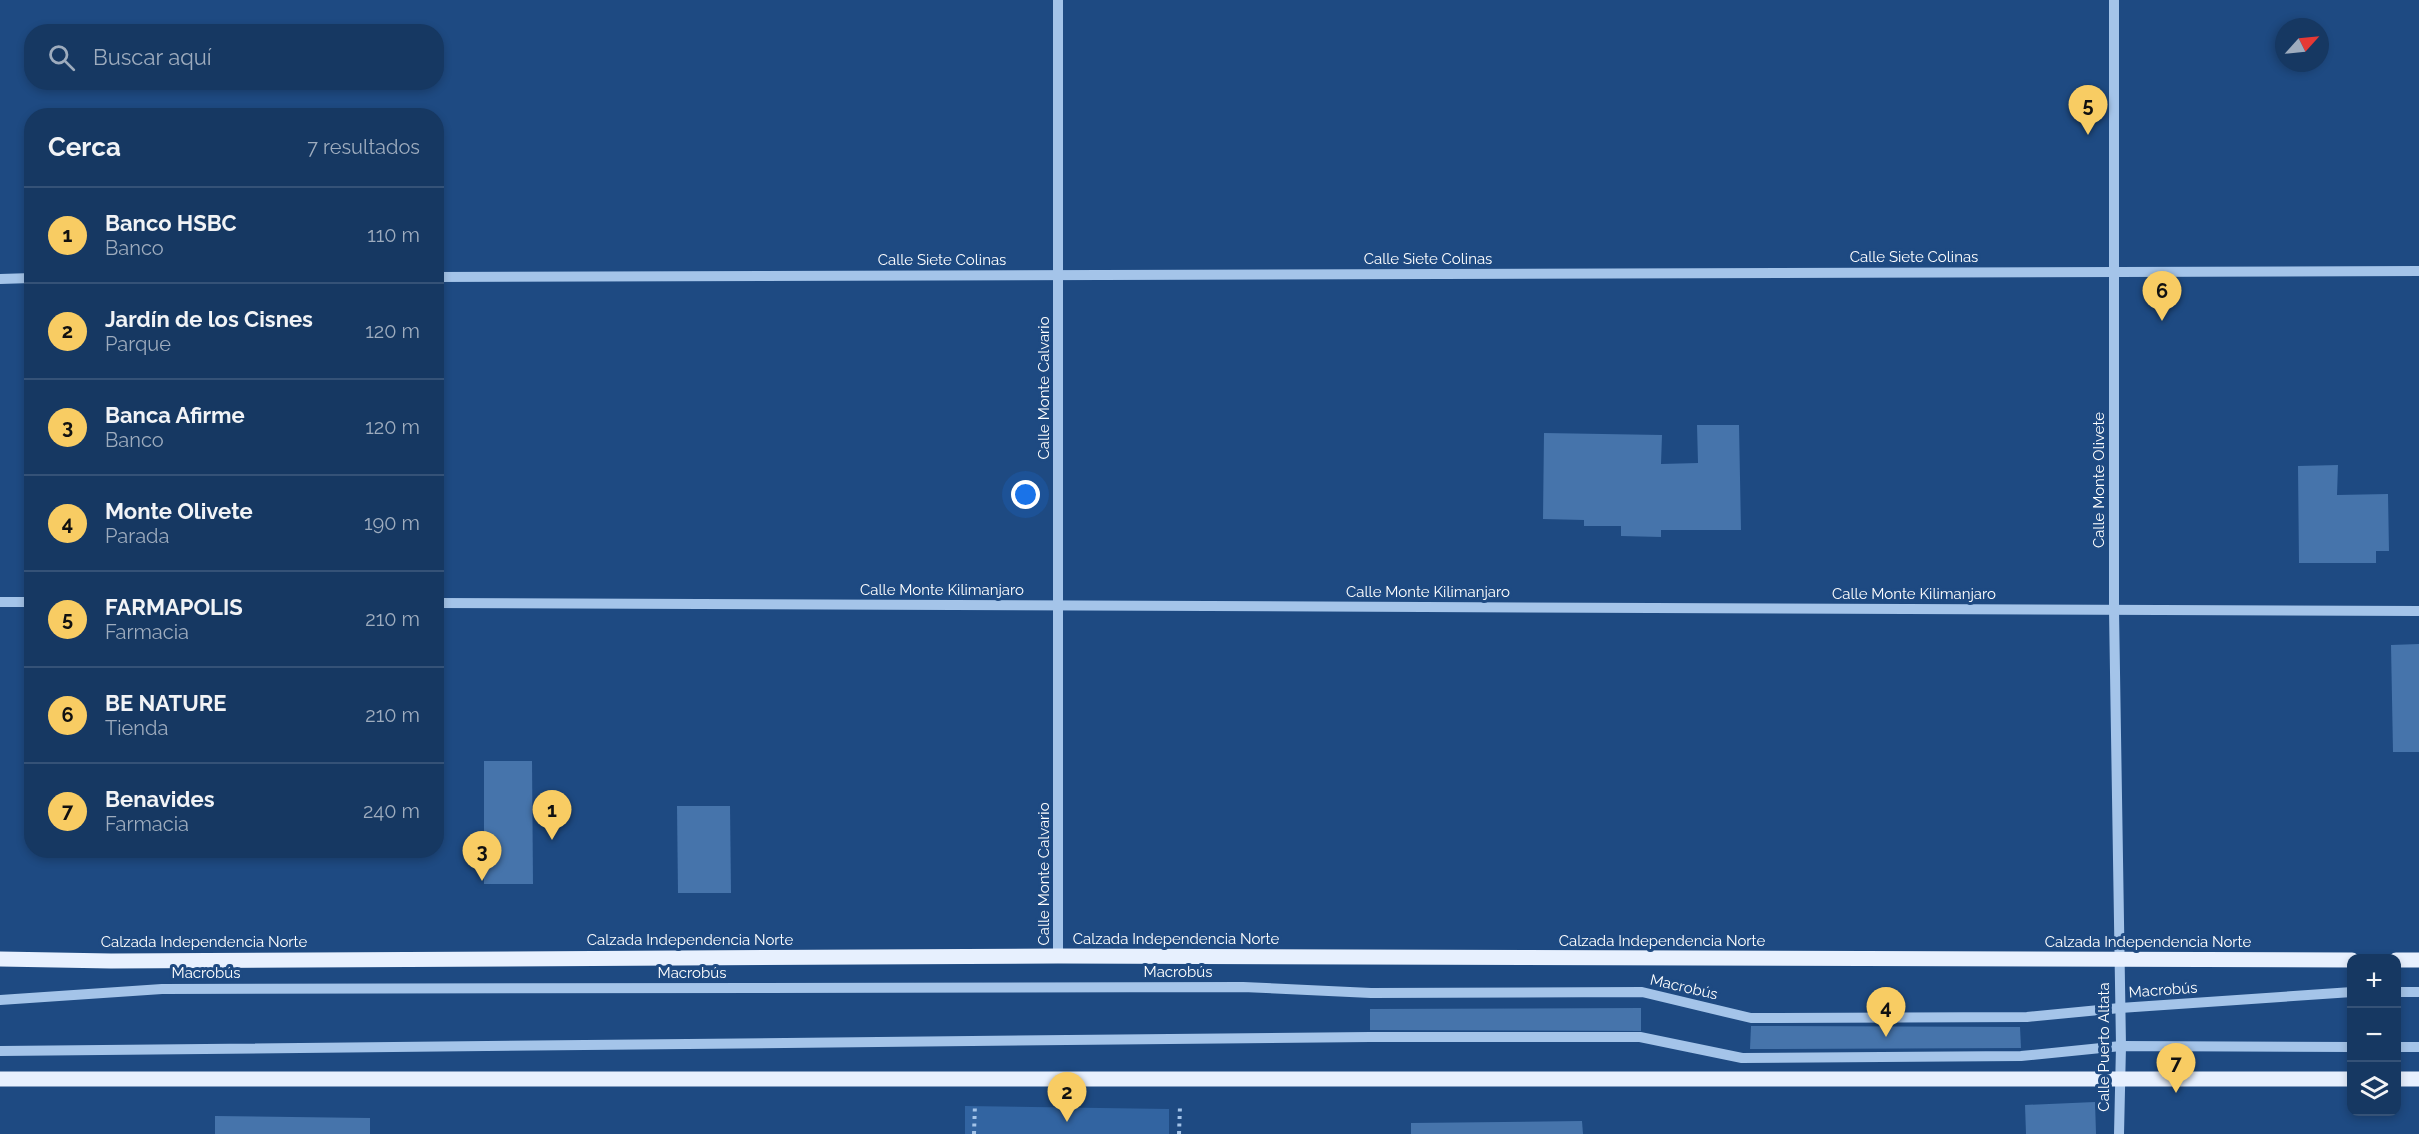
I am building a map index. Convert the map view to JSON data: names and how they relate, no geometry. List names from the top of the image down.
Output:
{
  "streets": {
    "main road": ["Calzada Independencia Norte"],
    "street": [
      "Calle Siete Colinas",
      "Calle Monte Calvario",
      "Calle Monte Olivete",
      "Calle Monte Kilimanjaro",
      "Macrobús",
      "Calle Puerto Altata"
    ]
  },
  "crossings": [
    ["Calle Siete Colinas", "Calle Monte Calvario"],
    ["Calle Siete Colinas", "Calle Monte Olivete"],
    ["Calle Monte Calvario", "Calle Monte Kilimanjaro"],
    ["Calle Monte Calvario", "Calzada Independencia Norte"],
    ["Calle Monte Olivete", "Calle Monte Kilimanjaro"],
    ["Calle Monte Olivete", "Calzada Independencia Norte"],
    ["Calle Monte Olivete", "Calle Puerto Altata"],
    ["Calzada Independencia Norte", "Calle Puerto Altata"],
    ["Macrobús", "Calle Puerto Altata"]
  ],
  "north": "top right",
  "page": {
    "search": "Buscar aquí",
    "pins": [
      "5",
      "6",
      "1",
      "3",
      "4",
      "7",
      "2"
    ],
    "heading": ["Cerca", "7 resultados"],
    "list": [
      {
        "mark": "1",
        "name": "Banco HSBC",
        "note": "Banco",
        "value": "110 m"
      },
      {
        "mark": "2",
        "name": "Jardín de los Cisnes",
        "note": "Parque",
        "value": "120 m"
      },
      {
        "mark": "3",
        "name": "Banca Afirme",
        "note": "Banco",
        "value": "120 m"
      },
      {
        "mark": "4",
        "name": "Monte Olivete",
        "note": "Parada",
        "value": "190 m"
      },
      {
        "mark": "5",
        "name": "FARMAPOLIS",
        "note": "Farmacia",
        "value": "210 m"
      },
      {
        "mark": "6",
        "name": "BE NATURE",
        "note": "Tienda",
        "value": "210 m"
      },
      {
        "mark": "7",
        "name": "Benavides",
        "note": "Farmacia",
        "value": "240 m"
      }
    ],
    "map_buttons": ["+", "−"]
  }
}
